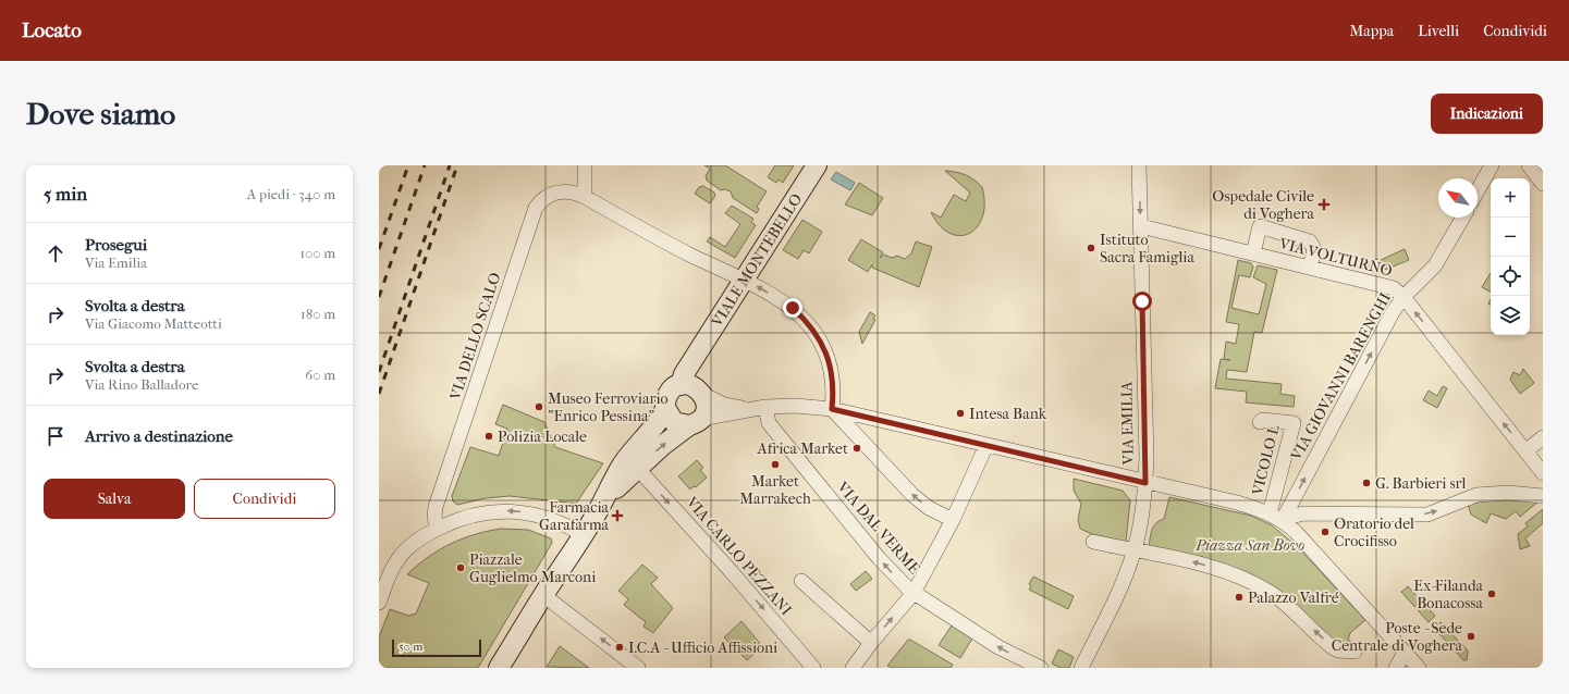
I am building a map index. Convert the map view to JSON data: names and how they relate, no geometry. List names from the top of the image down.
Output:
{
  "streets": {
    "street": [
      "VIA VOLTURNO",
      "VIALE MONTEBELLO",
      "VIA DELLO SCALO",
      "VIA GIOVANNI BARENGHI",
      "VIA EMILIA",
      "VICOLO L",
      "VIA DAL VERME",
      "VIA CARLO PEZZANI"
    ]
  },
  "crossings": [
    ["VIA VOLTURNO", "VIA GIOVANNI BARENGHI"],
    ["VIA VOLTURNO", "VIA EMILIA"],
    ["VIALE MONTEBELLO", "VIA DELLO SCALO"]
  ],
  "one_way": ["VIA VOLTURNO", "VIA GIOVANNI BARENGHI", "VIA CARLO PEZZANI"],
  "parks": ["Piazza San Bovo"],
  "places": {
    "health": ["Ospedale Civile di Voghera", "Farmacia Garafarma"],
    "other": [
      "Istituto Sacra Famiglia",
      "Museo Ferroviario \"Enrico Pessina\"",
      "Intesa Bank",
      "Polizia Locale",
      "Africa Market",
      "Market Marrakech",
      "G. Barbieri srl",
      "Oratorio del Crocifisso",
      "Piazzale Guglielmo Marconi",
      "Ex-Filanda Bonacossa",
      "Palazzo Valfré",
      "Poste - Sede Centrale di Voghera",
      "I.C.A - Ufficio Affissioni"
    ]
  },
  "scale_bar": "50 m",
  "north": "top left",
  "page": {
    "header": "Locato",
    "nav": ["Mappa", "Livelli", "Condividi"],
    "buttons": [
      "Indicazioni",
      ["Salva", "Condividi"]
    ],
    "title": "Dove siamo",
    "heading": ["5 min", "A piedi · 340 m"],
    "map_buttons": ["+", "−"],
    "list": [
      ["Prosegui", "Via Emilia", "100 m"],
      ["Svolta a destra", "Via Giacomo Matteotti", "180 m"],
      ["Svolta a destra", "Via Rino Balladore", "60 m"],
      "Arrivo a destinazione"
    ],
    "scale": "50 m"
  }
}
